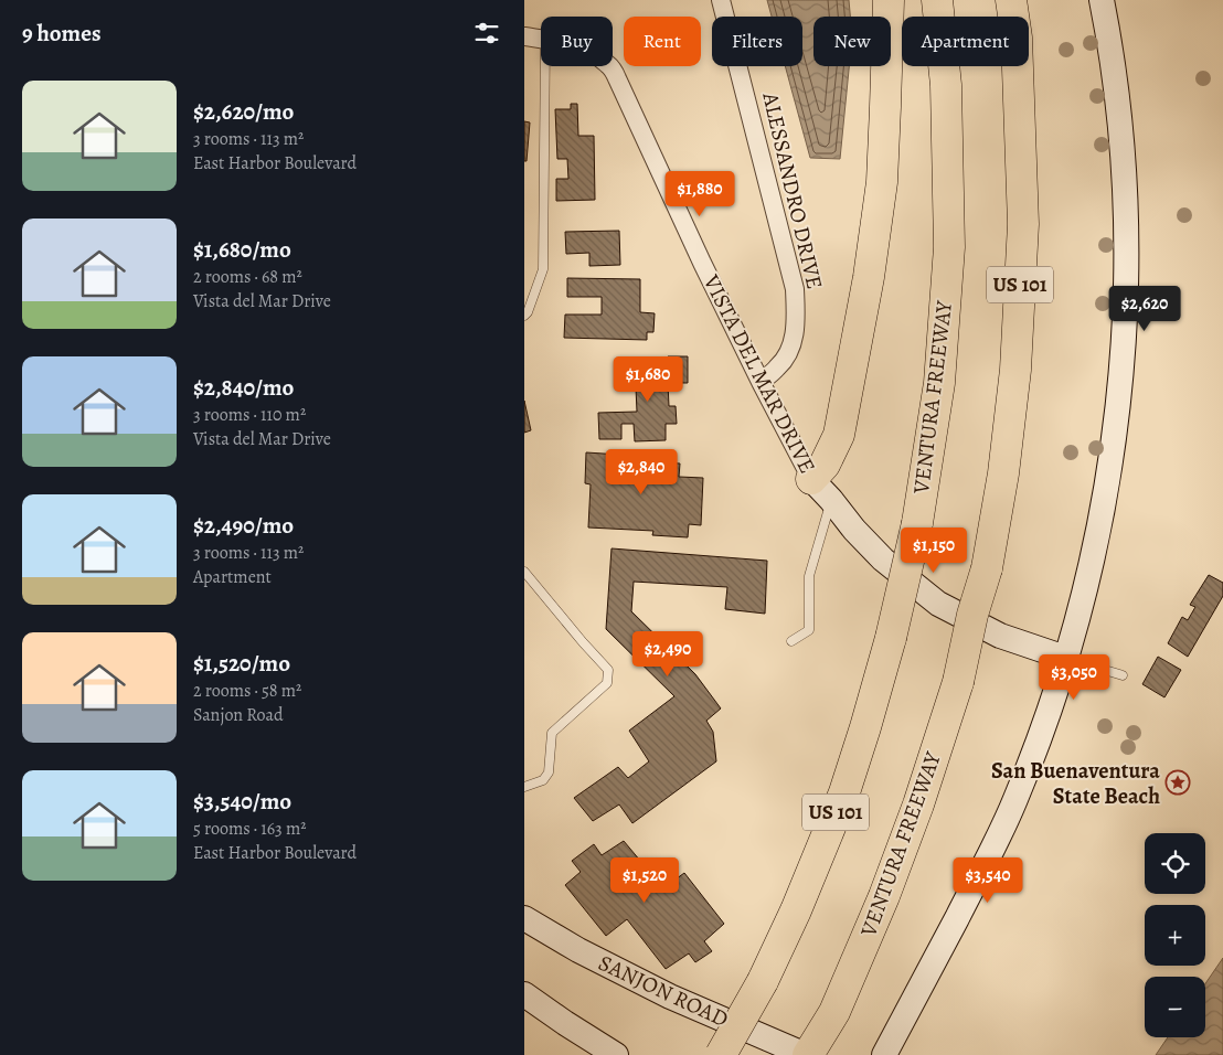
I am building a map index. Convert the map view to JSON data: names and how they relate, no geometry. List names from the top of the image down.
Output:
{
  "streets": {
    "highway": ["US 101", "VENTURA FREEWAY"],
    "main road": ["VISTA DEL MAR DRIVE", "SANJON ROAD"],
    "street": ["ALESSANDRO DRIVE"]
  },
  "crossings": [
    ["ALESSANDRO DRIVE", "VISTA DEL MAR DRIVE"],
    ["VENTURA FREEWAY", "SANJON ROAD"]
  ],
  "places": {
    "place": ["San Buenaventura State Beach"]
  },
  "page": {
    "heading": "9 homes",
    "chip": [
      "Buy",
      "Rent",
      "Filters",
      "New",
      "Apartment"
    ],
    "list": [
      {
        "name": "$2,620/mo",
        "note": "3 rooms · 113 m² · East Harbor Boulevard"
      },
      {
        "name": "$1,680/mo",
        "note": "2 rooms · 68 m² · Vista del Mar Drive"
      },
      {
        "name": "$2,840/mo",
        "note": "3 rooms · 110 m² · Vista del Mar Drive"
      },
      {
        "name": "$2,490/mo",
        "note": "3 rooms · 113 m² · Apartment"
      },
      {
        "name": "$1,520/mo",
        "note": "2 rooms · 58 m² · Sanjon Road"
      },
      {
        "name": "$3,540/mo",
        "note": "5 rooms · 163 m² · East Harbor Boulevard"
      }
    ],
    "price": [
      "$1,880",
      "$2,620",
      "$1,680",
      "$2,840",
      "$1,150",
      "$2,490",
      "$3,050",
      "$1,520",
      "$3,540"
    ],
    "map_buttons": ["+", "−"]
  }
}
